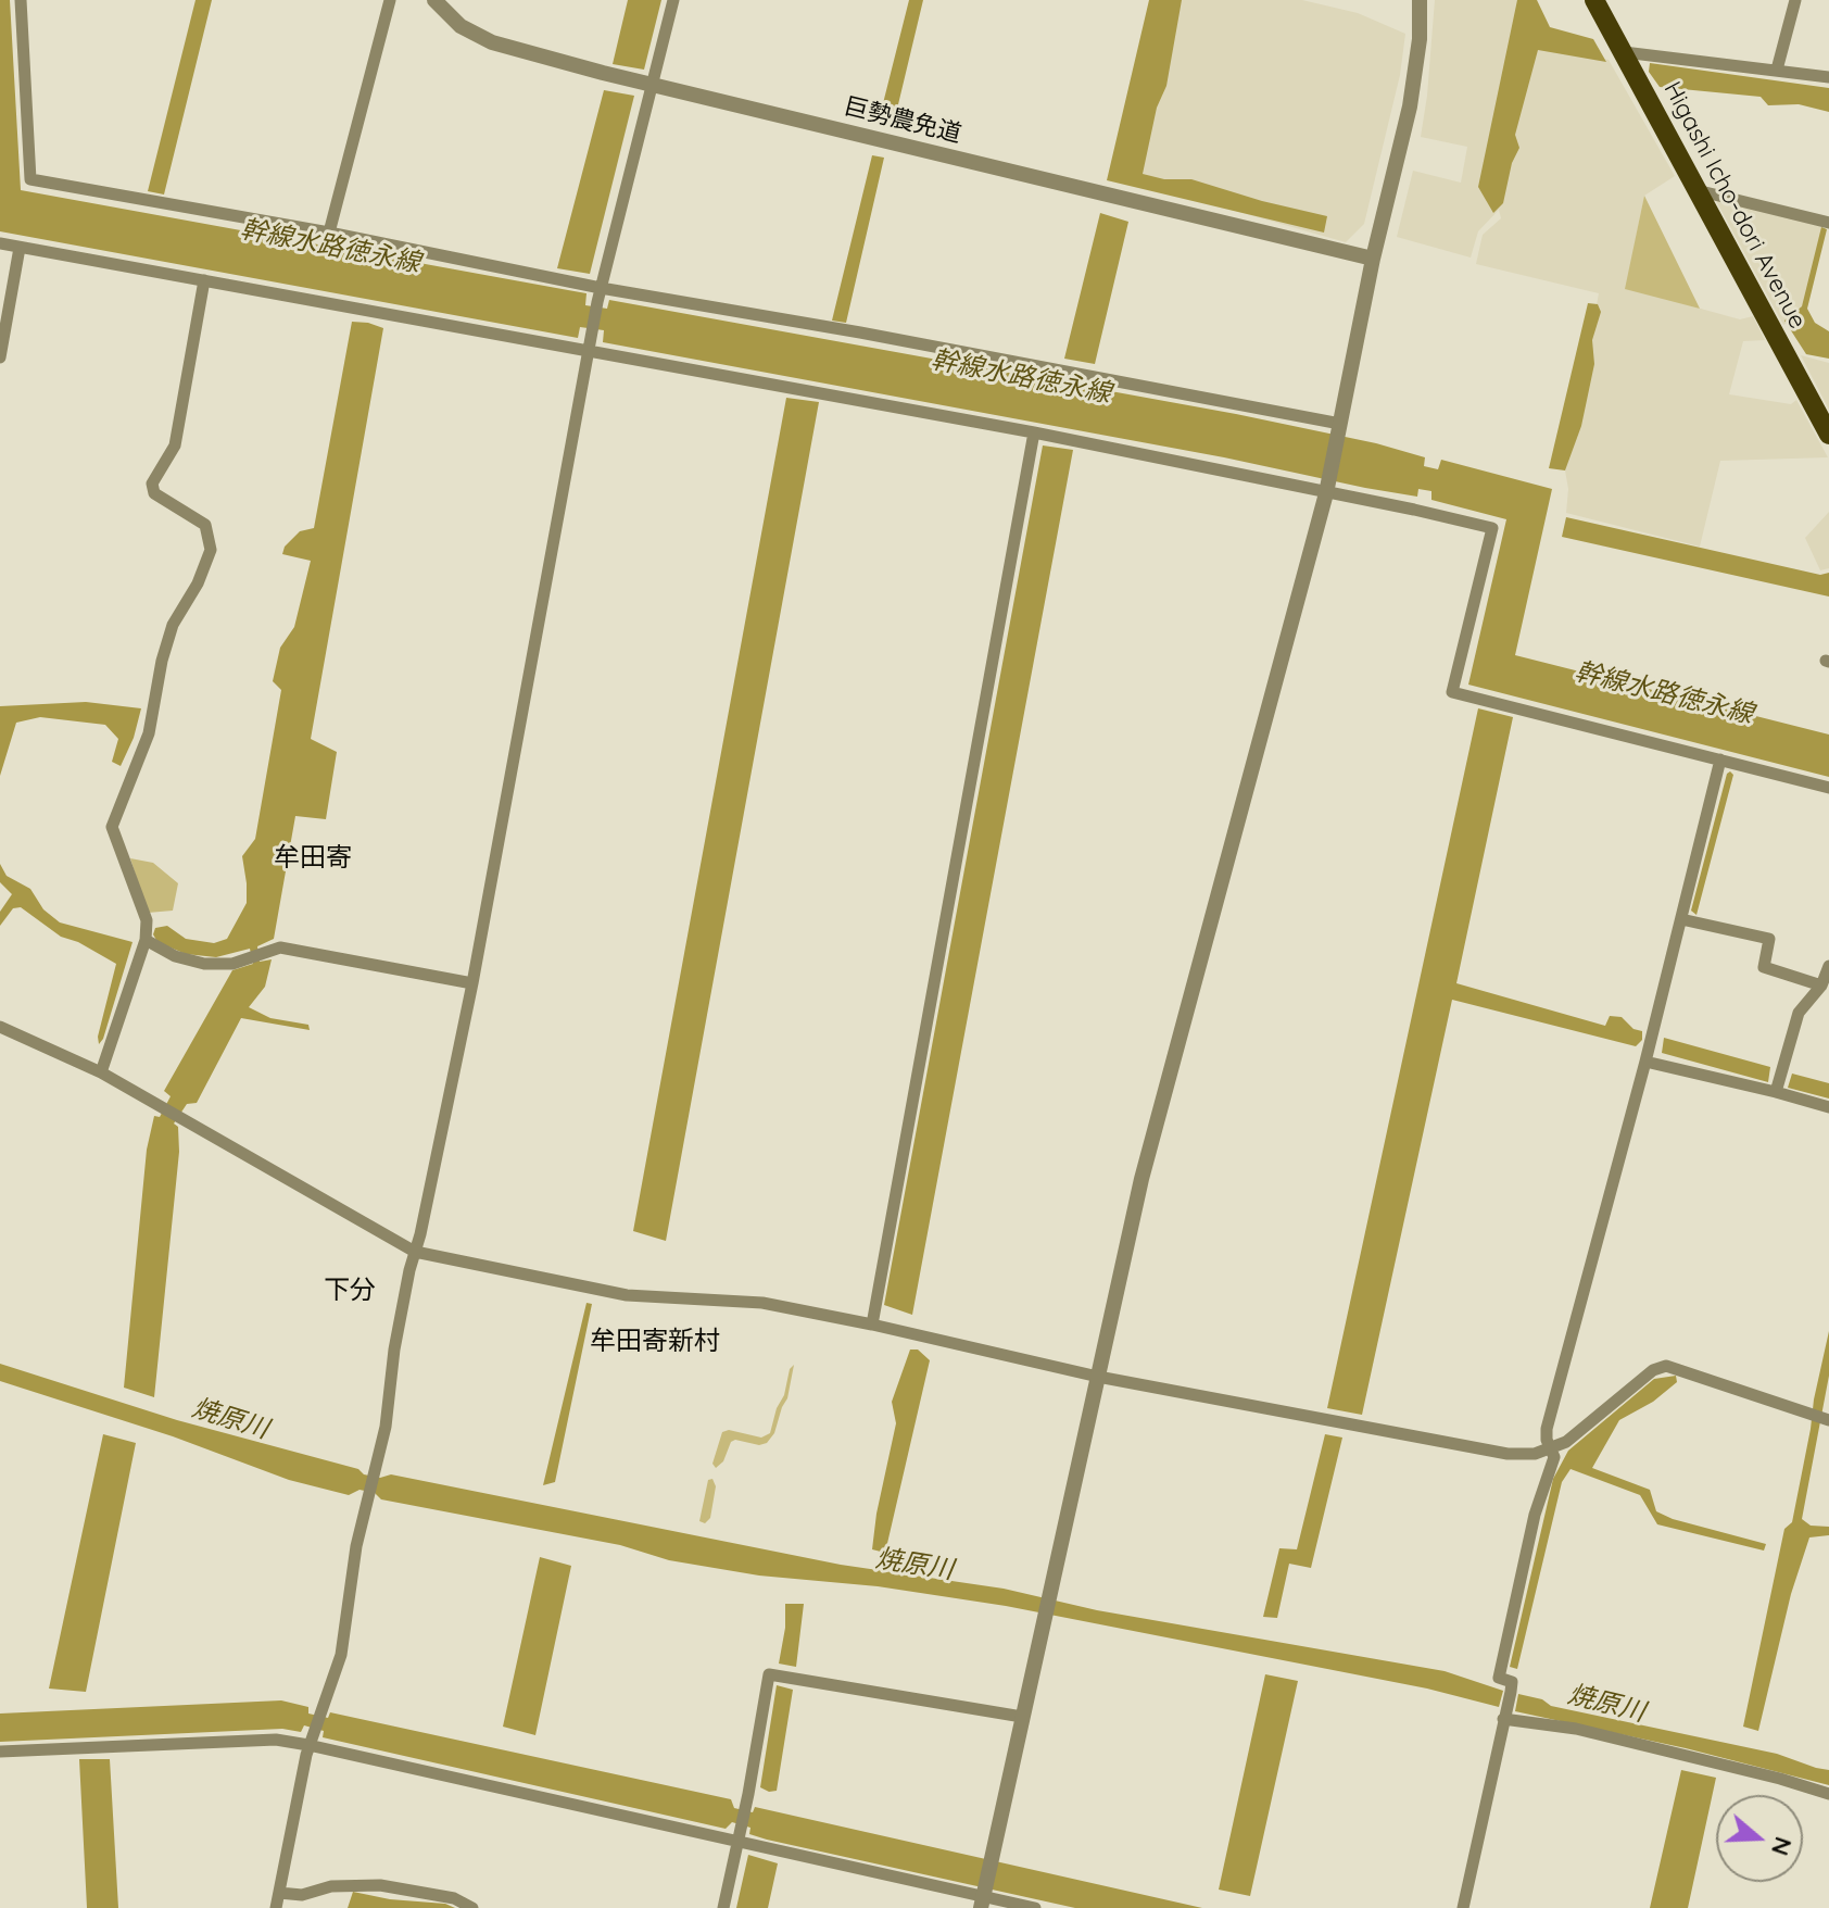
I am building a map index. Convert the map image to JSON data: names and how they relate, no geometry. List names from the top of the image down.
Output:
{
  "streets": {
    "main road": ["Higashi Icho-dori Avenue"],
    "street": ["巨勢農免道"]
  },
  "districts": ["牟田寄", "下分", "牟田寄新村"],
  "water": ["幹線水路徳永線", "焼原川"],
  "north": "right"
}
